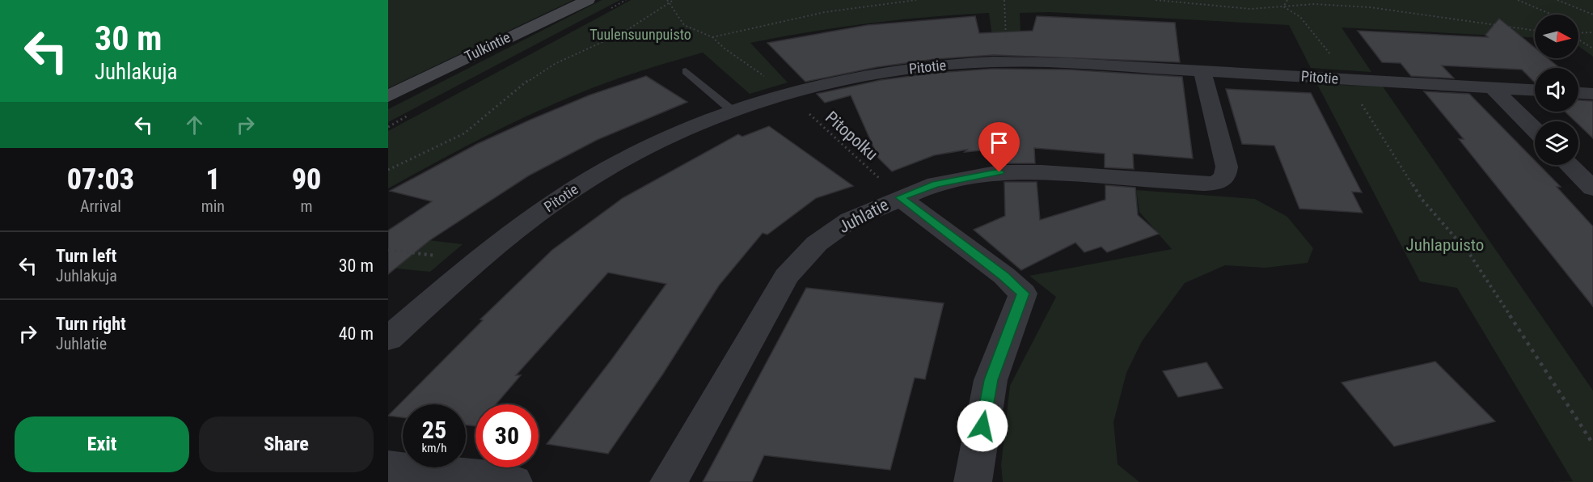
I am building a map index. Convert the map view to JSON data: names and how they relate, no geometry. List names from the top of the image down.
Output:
{
  "streets": {
    "main road": ["Tulkintie"],
    "street": ["Pitotie", "Juhlatie"],
    "path": ["Pitopolku"]
  },
  "crossings": [
    ["Pitotie", "Pitopolku"],
    ["Pitotie", "Juhlatie"],
    ["Pitopolku", "Juhlatie"]
  ],
  "parks": ["Tuulensuunpuisto", "Juhlapuisto"],
  "north": "right",
  "page": {
    "turn": ["30 m", "Juhlakuja"],
    "eta": [
      "07:03",
      "Arrival",
      "1",
      "min",
      "90",
      "m"
    ],
    "list": [
      {
        "name": "Turn left",
        "note": "Juhlakuja",
        "value": "30 m"
      },
      {
        "name": "Turn right",
        "note": "Juhlatie",
        "value": "40 m"
      }
    ],
    "speed": "25 km/h",
    "limit": "30",
    "buttons": ["Exit", "Share"]
  }
}
